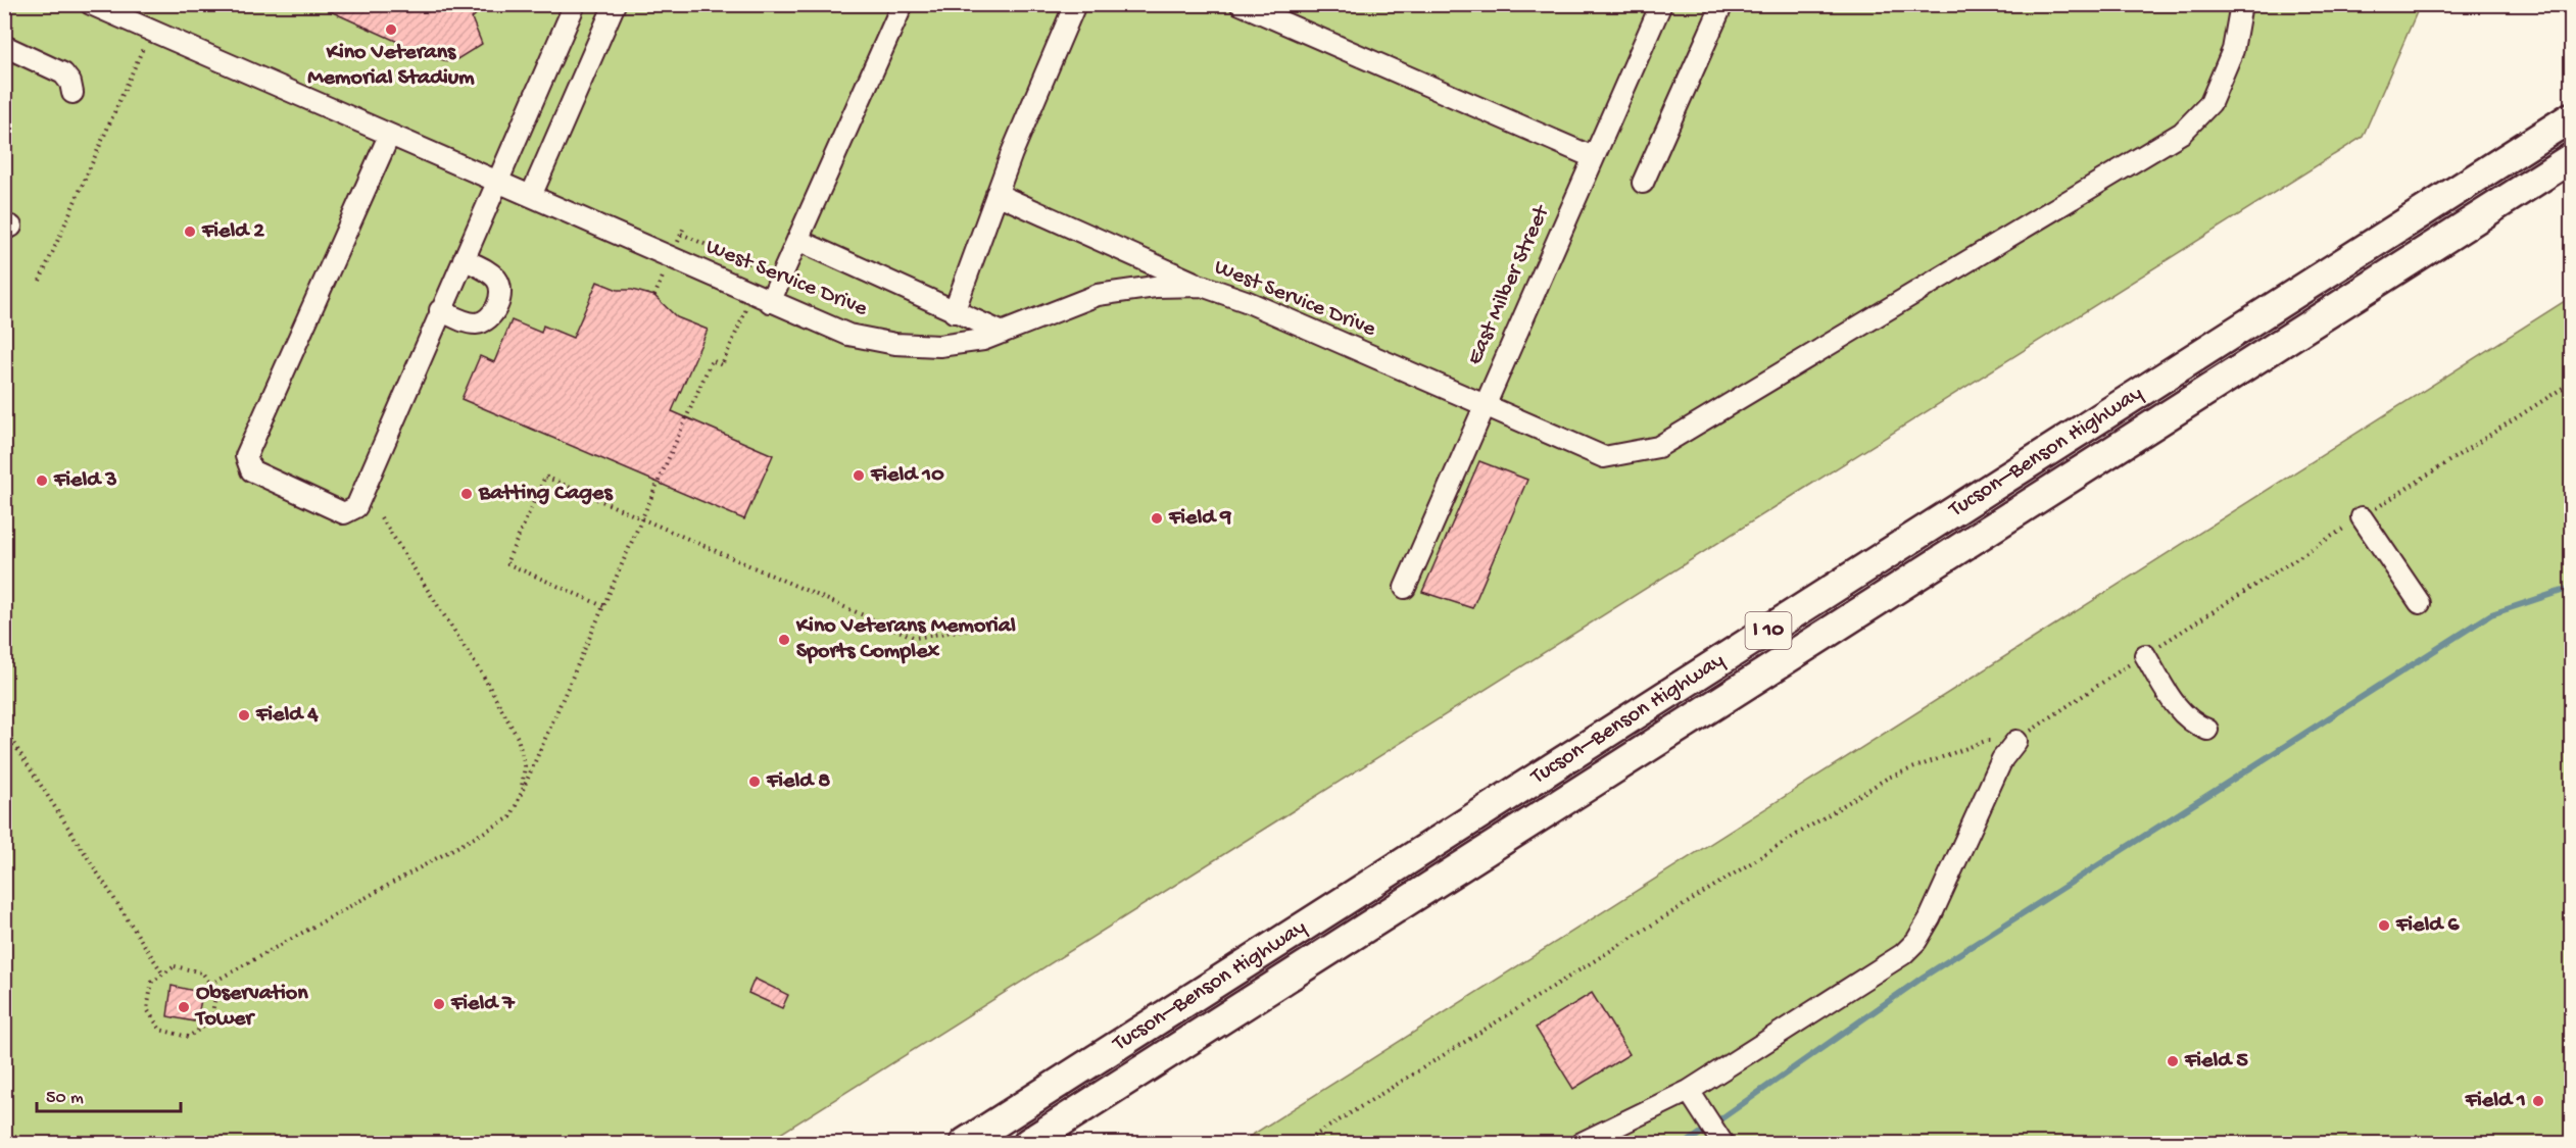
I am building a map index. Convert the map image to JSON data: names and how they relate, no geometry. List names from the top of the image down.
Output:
{
  "streets": {
    "highway": ["Tucson–Benson Highway", "I 10"],
    "street": ["West Service Drive", "East Milber Street"]
  },
  "crossings": [
    ["West Service Drive", "East Milber Street"]
  ],
  "places": [
    "Kino Veterans Memorial Stadium",
    "Field 2",
    "Field 10",
    "Field 3",
    "Batting Cages",
    "Field 9",
    "Kino Veterans Memorial Sports Complex",
    "Field 4",
    "Field 8",
    "Field 6",
    "Field 7",
    "Observation Tower",
    "Field 5",
    "Field 1"
  ],
  "scale_bar": "50 m"
}
